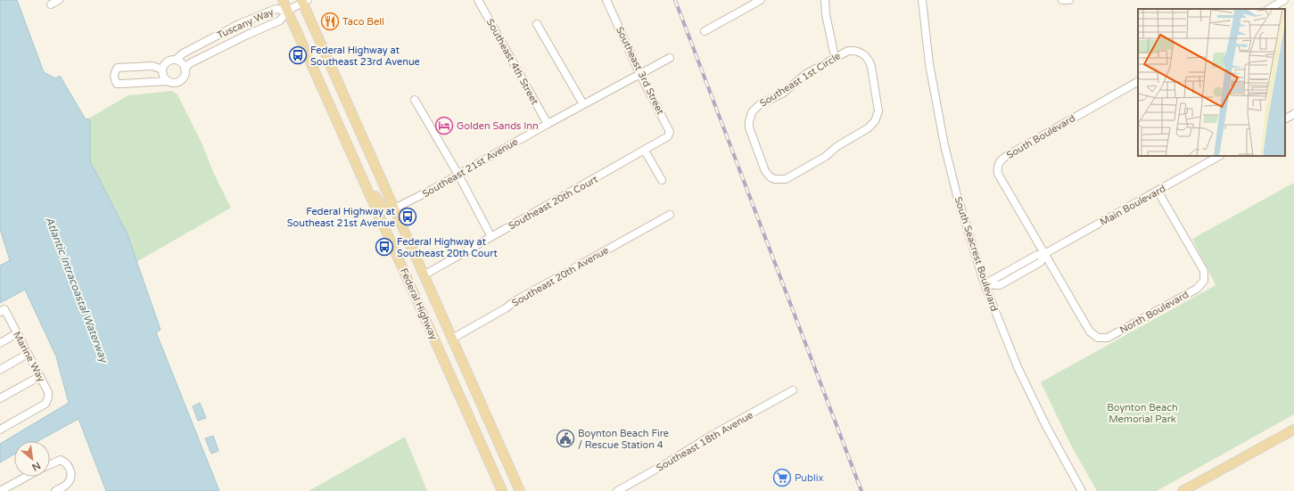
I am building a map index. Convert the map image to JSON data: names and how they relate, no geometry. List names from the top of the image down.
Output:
{
  "streets": {
    "main road": ["Federal Highway"],
    "street": [
      "Tuscany Way",
      "Southeast 4th Street",
      "Southeast 3rd Street",
      "Southeast 1st Circle",
      "South Boulevard",
      "Southeast 21st Avenue",
      "Southeast 20th Court",
      "Main Boulevard",
      "South Seacrest Boulevard",
      "Southeast 20th Avenue",
      "North Boulevard",
      "Marine Way",
      "Southeast 18th Avenue"
    ]
  },
  "crossings": [
    ["Tuscany Way", "Federal Highway"],
    ["Southeast 4th Street", "Southeast 21st Avenue"],
    ["Southeast 3rd Street", "Southeast 21st Avenue"],
    ["Southeast 3rd Street", "Southeast 20th Court"],
    ["South Boulevard", "Main Boulevard"],
    ["South Boulevard", "North Boulevard"],
    ["Southeast 21st Avenue", "Federal Highway"],
    ["Southeast 20th Court", "Federal Highway"],
    ["Main Boulevard", "South Seacrest Boulevard"],
    ["Main Boulevard", "North Boulevard"],
    ["Southeast 20th Avenue", "Federal Highway"]
  ],
  "water": ["Atlantic Intracoastal Waterway"],
  "parks": ["Boynton Beach Memorial Park"],
  "places": {
    "restaurant": ["Taco Bell"],
    "bus stop": ["Federal Highway at Southeast 23rd Avenue", "Federal Highway at Southeast 21st Avenue", "Federal Highway at Southeast 20th Court"],
    "hotel": ["Golden Sands Inn"],
    "public building": ["Boynton Beach Fire / Rescue Station 4"],
    "supermarket": ["Publix"]
  },
  "north": "bottom right"
}
